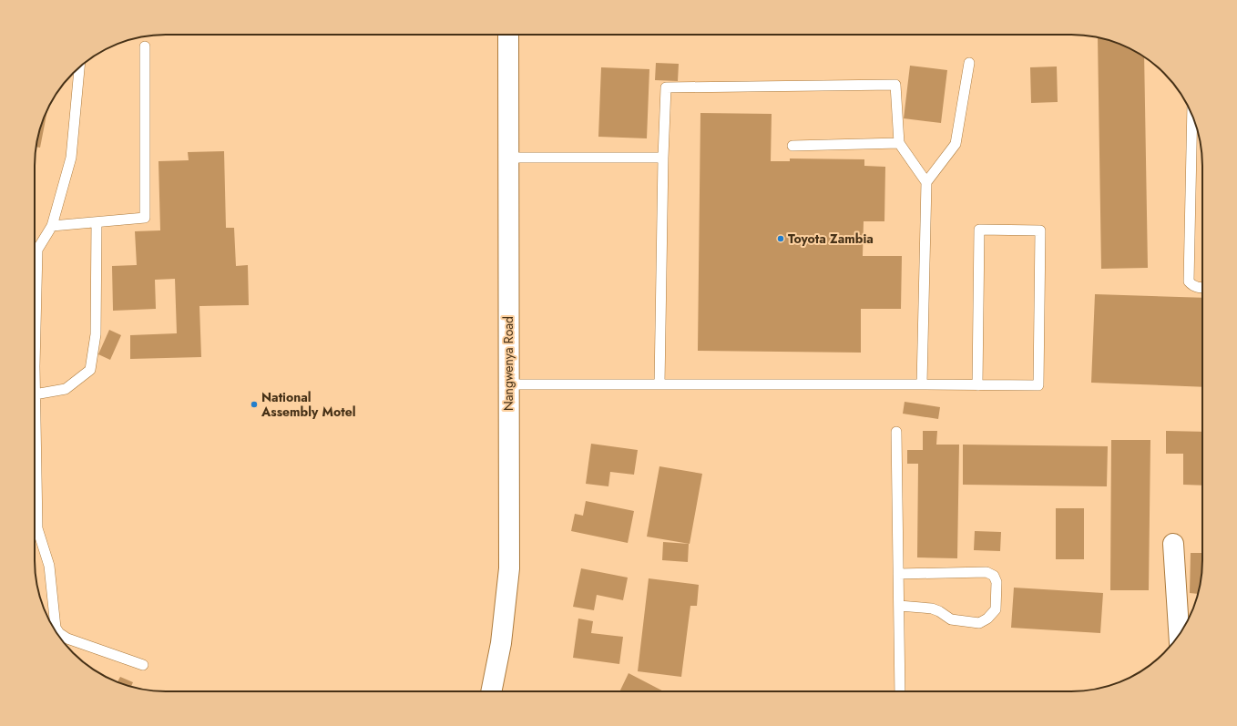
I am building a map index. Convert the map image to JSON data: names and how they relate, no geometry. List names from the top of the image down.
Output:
{
  "streets": {
    "main road": ["Nangwenya Road"]
  },
  "places": ["Toyota Zambia", "National Assembly Motel"]
}
